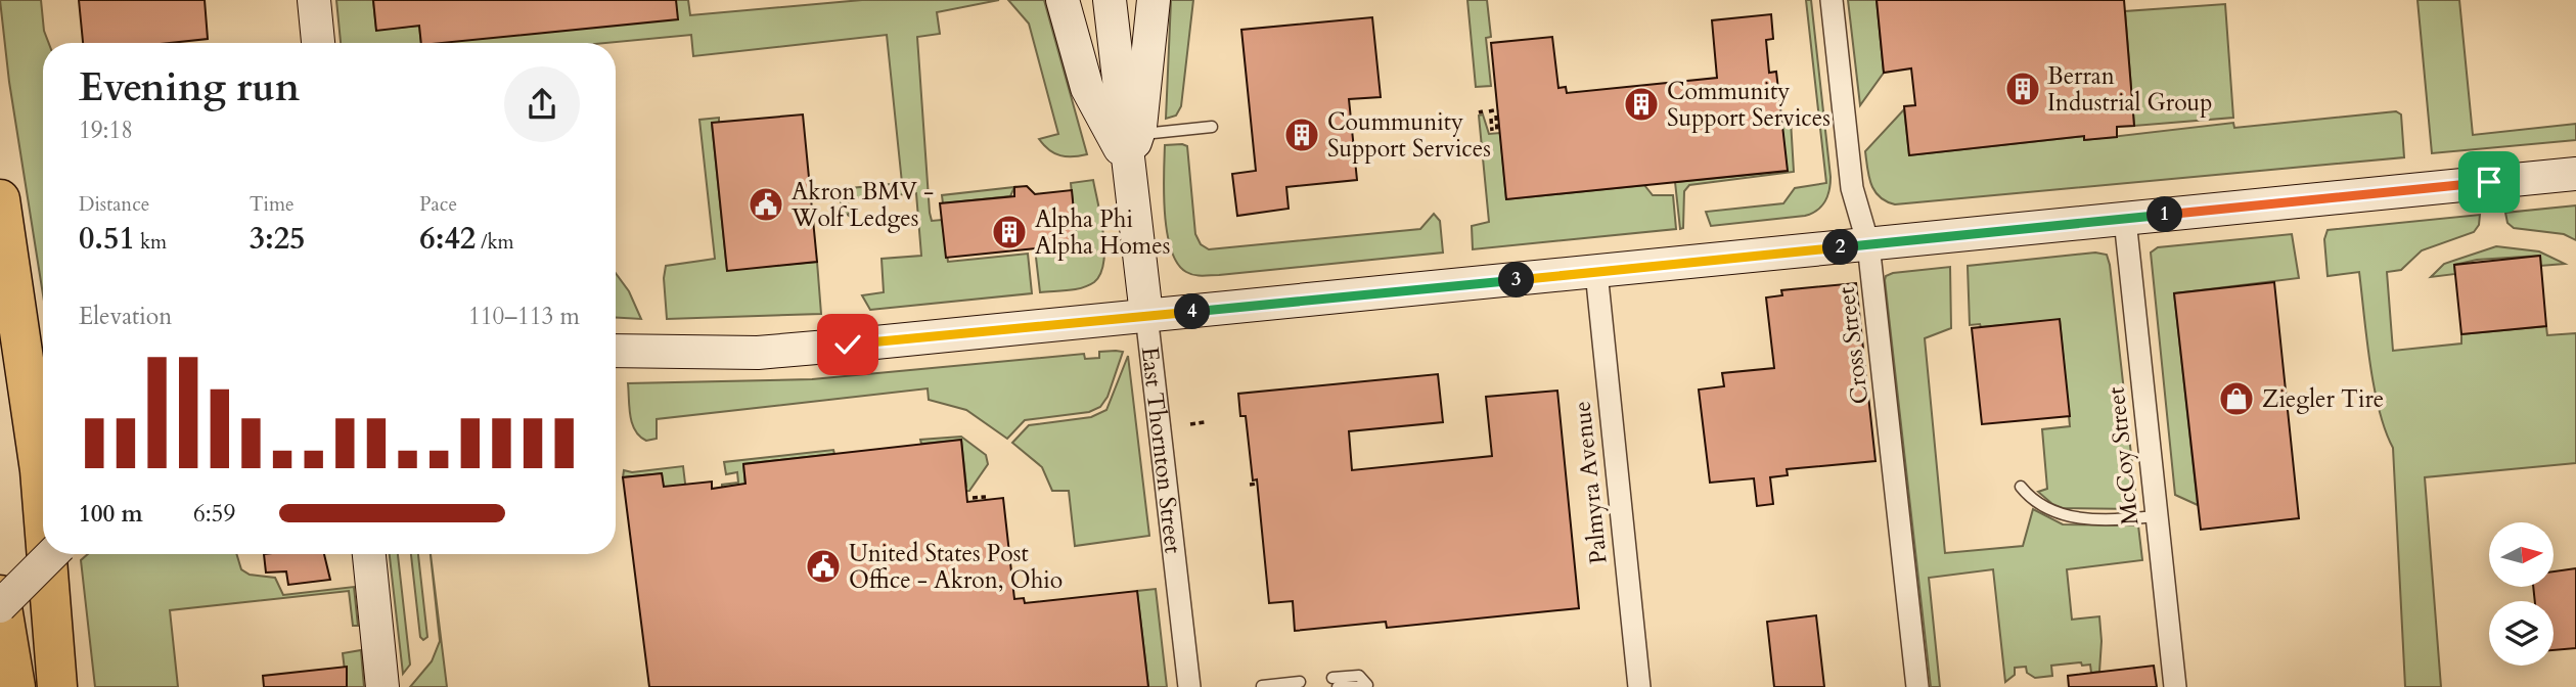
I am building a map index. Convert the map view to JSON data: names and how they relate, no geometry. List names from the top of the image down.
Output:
{
  "streets": {
    "main road": ["East Thornton Street"],
    "street": ["Cross Street", "McCoy Street", "Palmyra Avenue"]
  },
  "places": {
    "building": [
      "Berran Industrial Group",
      "Community Support Services",
      "Coummunity Support Services",
      "Alpha Phi Alpha Homes"
    ],
    "public building": ["Akron BMV - Wolf Ledges", "United States Post Office - Akron, Ohio"],
    "shop": ["Ziegler Tire"]
  },
  "north": "right",
  "page": {
    "heading": ["Evening run", "19:18"],
    "stats": [
      ["Distance", "0.51 km"],
      ["Time", "3:25"],
      ["Pace", "6:42 /km"]
    ],
    "pins": [
      "1",
      "2",
      "3",
      "4"
    ],
    "chart": ["Elevation", "110–113 m"],
    "list": [
      {
        "name": "100 m",
        "note": "6:59"
      }
    ]
  }
}
